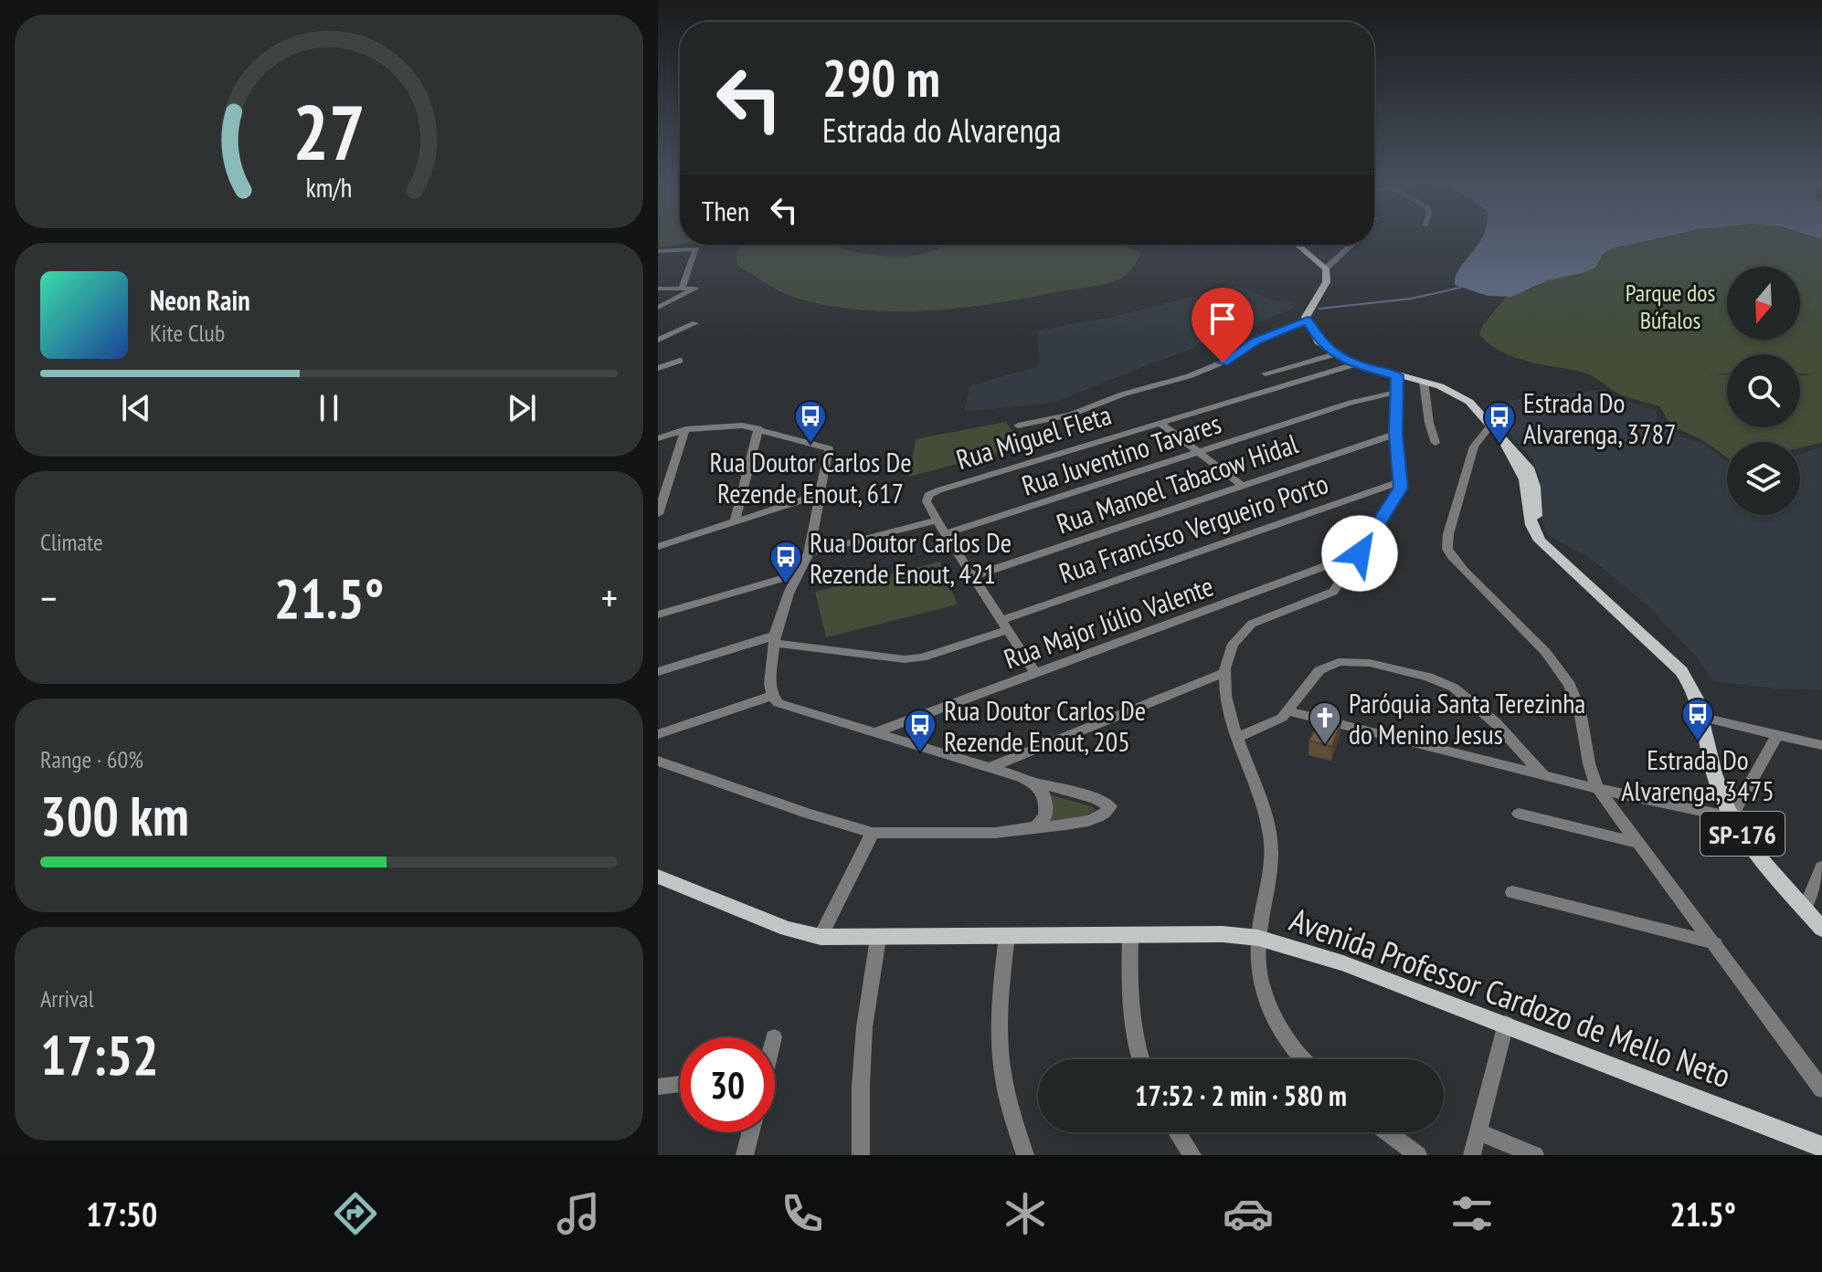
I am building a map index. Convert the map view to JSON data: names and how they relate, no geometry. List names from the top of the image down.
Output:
{
  "streets": {
    "main road": ["SP-176", "Avenida Professor Cardozo de Mello Neto"],
    "street": [
      "Rua Miguel Fleta",
      "Rua Juventino Tavares",
      "Rua Manoel Tabacow Hidal",
      "Rua Francisco Vergueiro Porto",
      "Rua Major Júlio Valente"
    ]
  },
  "crossings": [
    ["Rua Miguel Fleta", "SP-176"]
  ],
  "parks": ["Parque dos Búfalos"],
  "places": {
    "bus stop": [
      "Rua Doutor Carlos De Rezende Enout, 617",
      "Estrada Do Alvarenga, 3787",
      "Rua Doutor Carlos De Rezende Enout, 421",
      "Estrada Do Alvarenga, 3475",
      "Rua Doutor Carlos De Rezende Enout, 205"
    ],
    "church": ["Paróquia Santa Terezinha do Menino Jesus"]
  },
  "north": "bottom",
  "page": {
    "turn": ["290 m", "Estrada do Alvarenga"],
    "then": "Then",
    "song": ["Neon Rain", "Kite Club"],
    "tile": [
      "Climate",
      ["Range · 60%", "300 km"],
      ["Arrival", "17:52"]
    ],
    "heat": ["−", "21.5°", "+"],
    "limit": "30",
    "trip": "17:52 · 2 min · 580 m",
    "tabs": ["17:50", "21.5°"],
    "gauge": ["27", "km/h"]
  }
}
